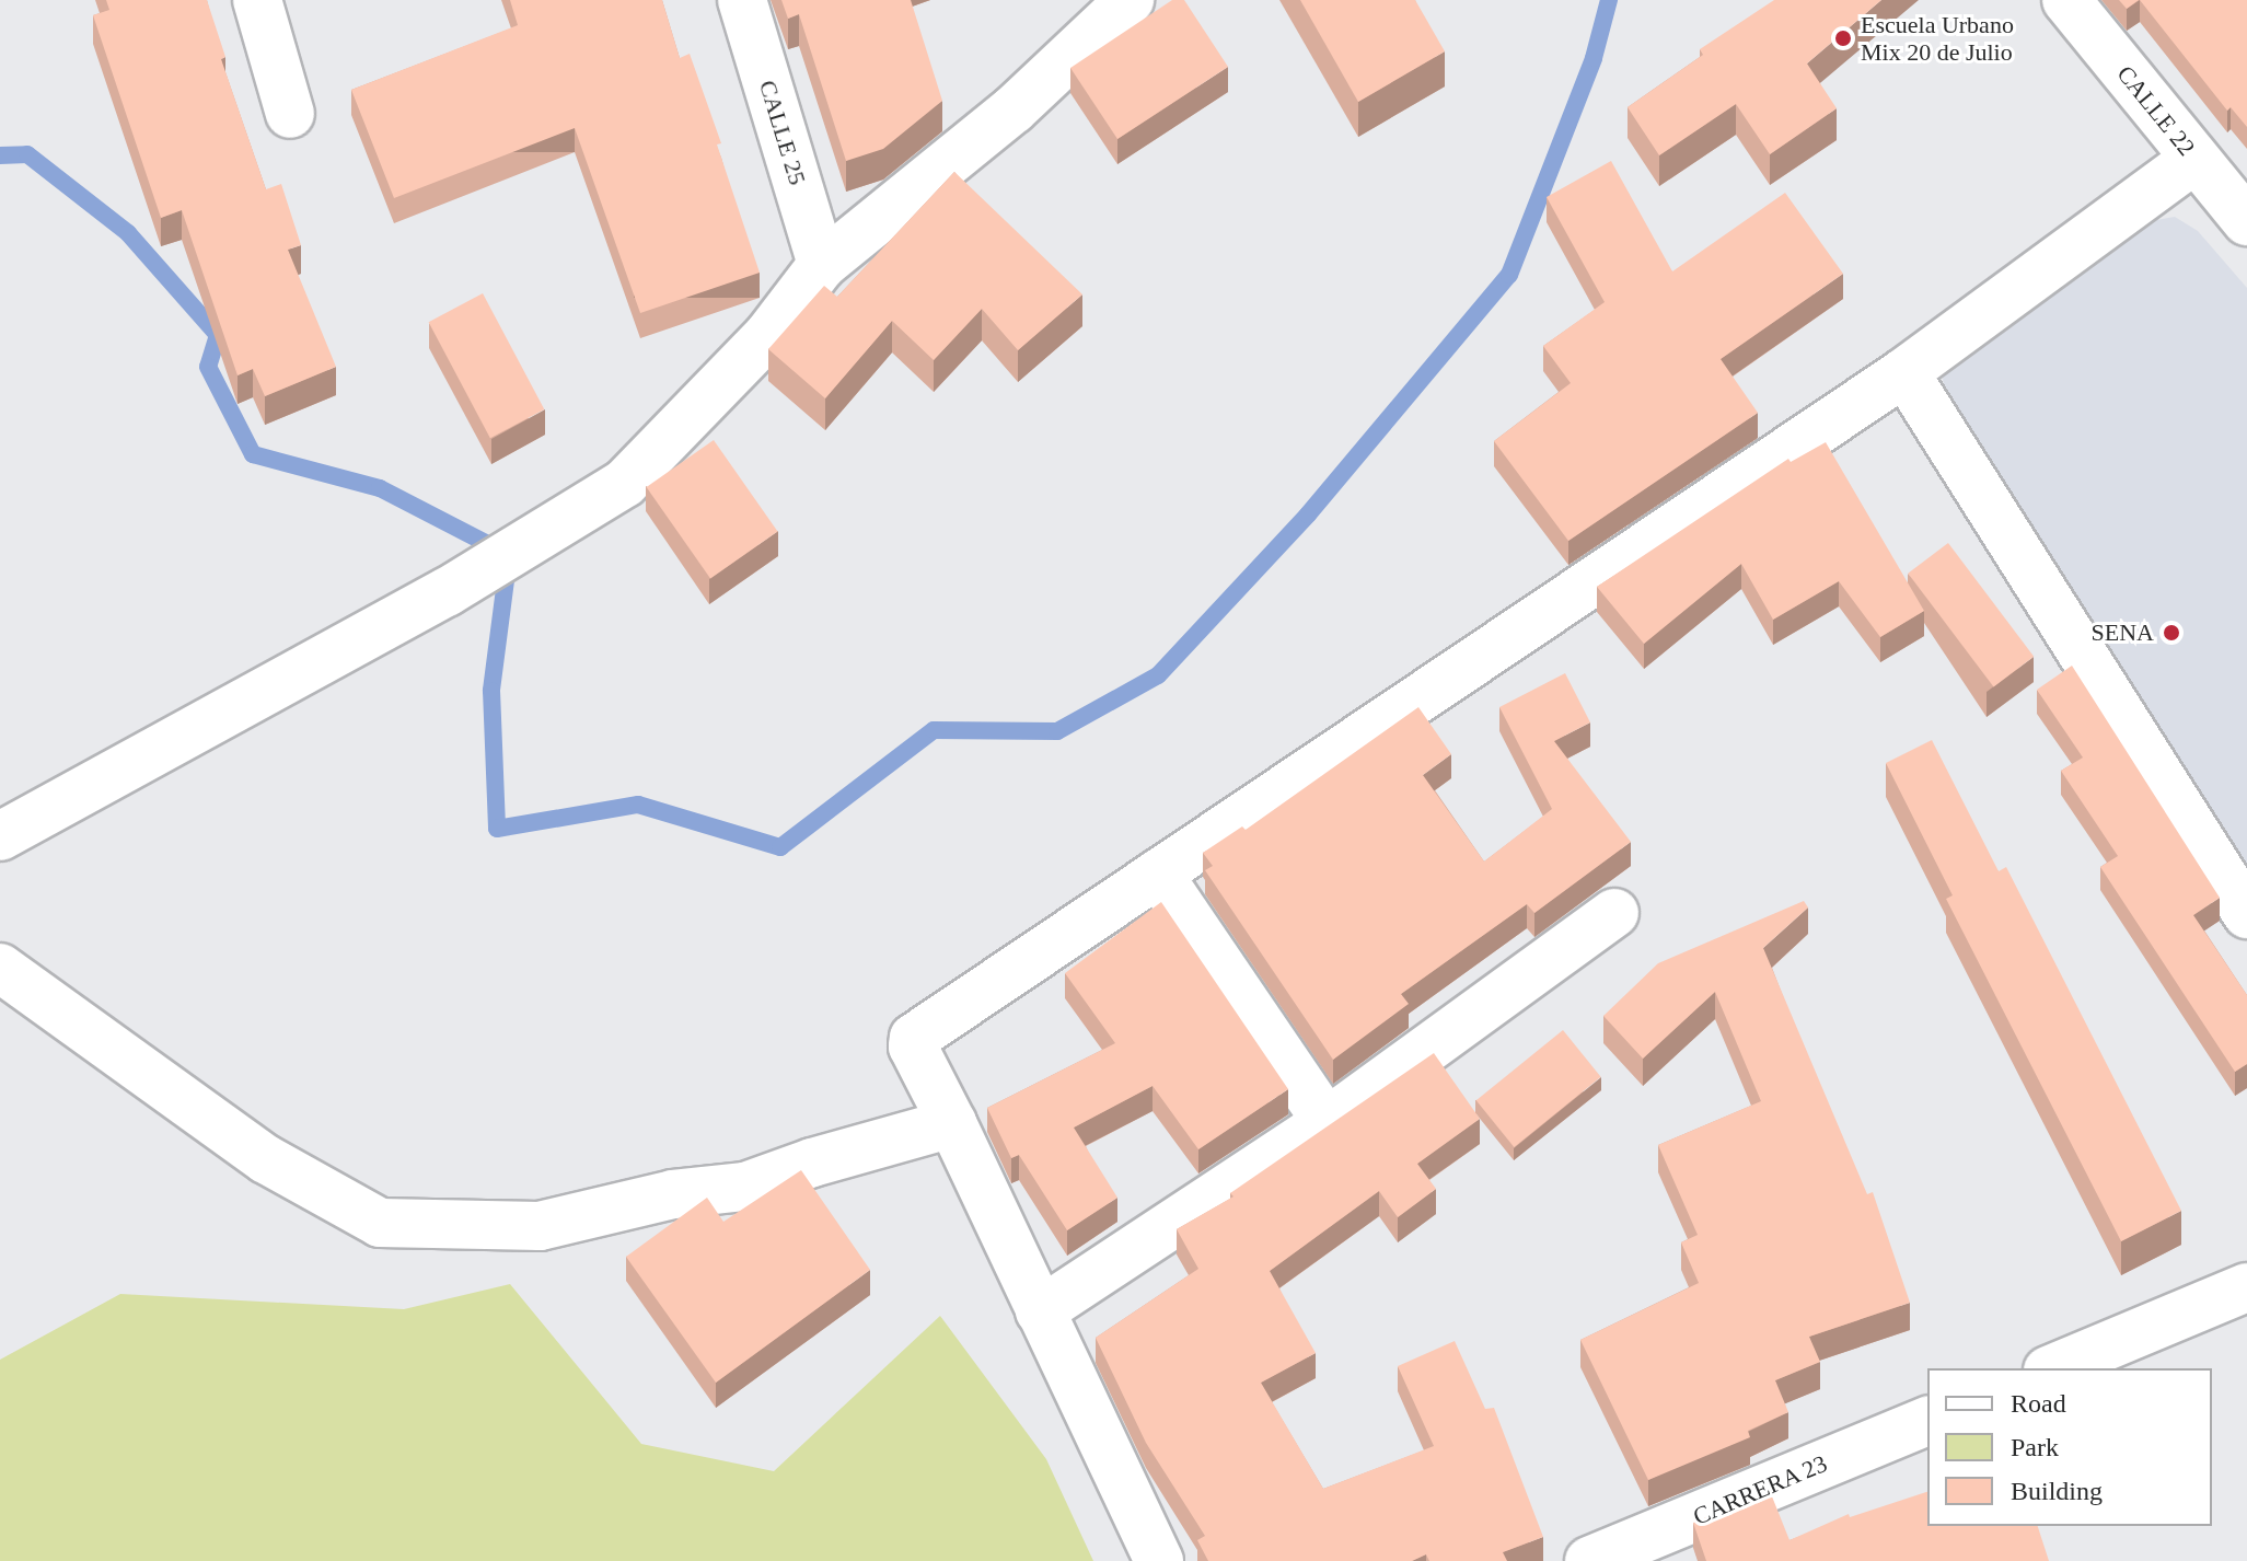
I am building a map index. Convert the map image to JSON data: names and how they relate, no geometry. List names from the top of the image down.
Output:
{
  "streets": {
    "street": ["CALLE 22", "CALLE 25", "CARRERA 23"]
  },
  "places": ["Escuela Urbano Mix 20 de Julio", "SENA"],
  "legend": ["Road", "Park", "Building"]
}
